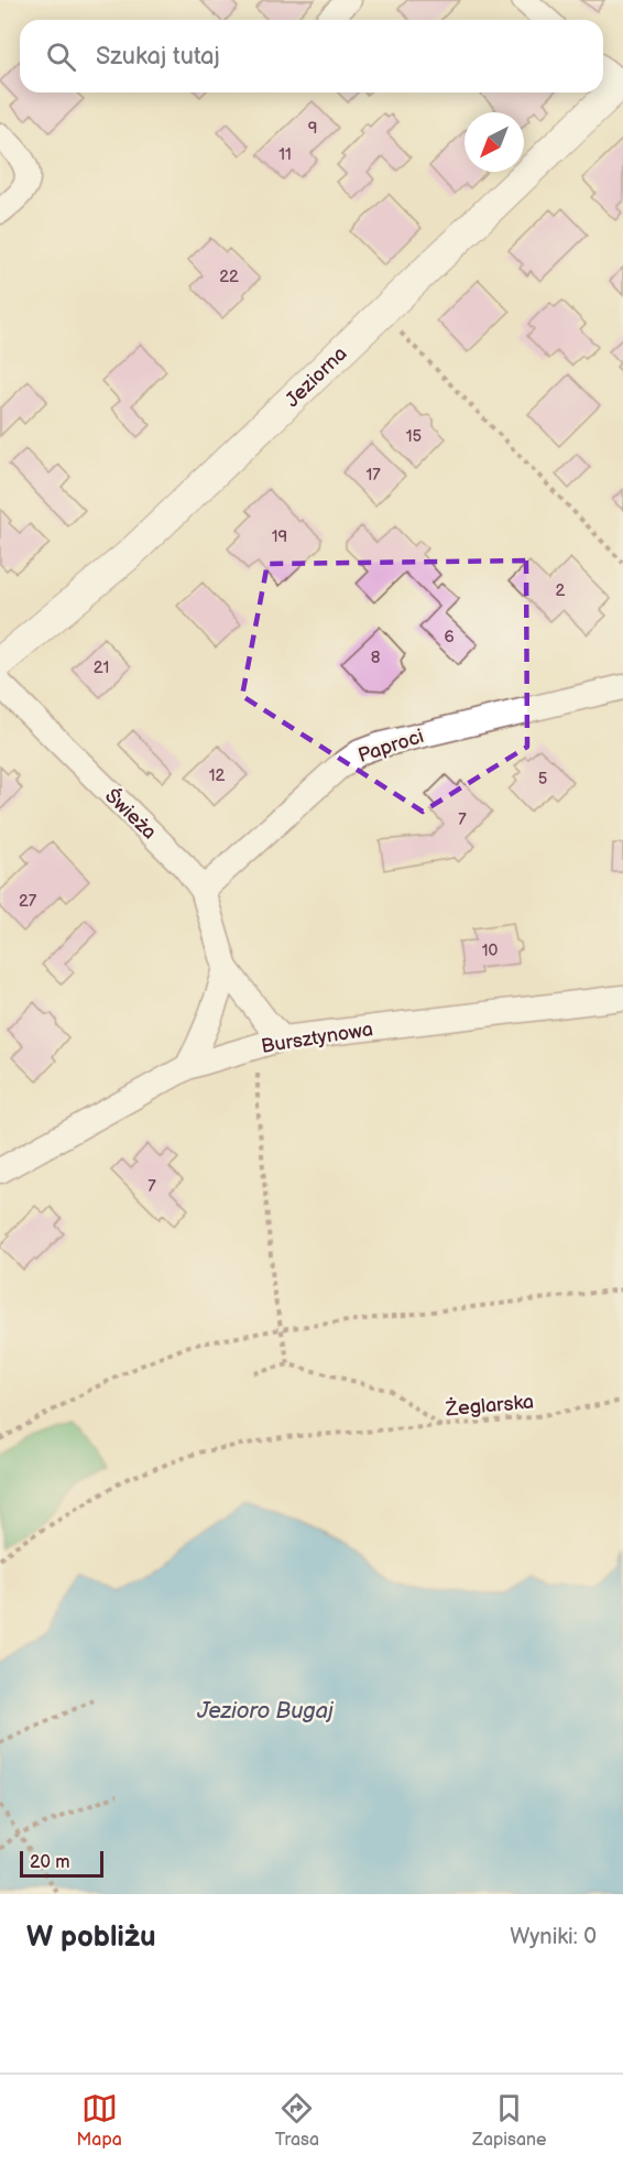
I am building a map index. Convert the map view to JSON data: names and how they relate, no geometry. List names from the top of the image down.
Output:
{
  "streets": {
    "street": [
      "Jeziorna",
      "Paproci",
      "Świeża",
      "Bursztynowa"
    ],
    "path": ["Żeglarska"]
  },
  "crossings": [
    ["Paproci", "Świeża"],
    ["Świeża", "Bursztynowa"]
  ],
  "water": ["Jezioro Bugaj"],
  "house_numbers": [
    "9",
    "11",
    "22",
    "15",
    "17",
    "19",
    "2",
    "6",
    "8",
    "21",
    "12",
    "5",
    "7",
    "27",
    "10",
    "7"
  ],
  "scale_bar": "20 m",
  "north": "bottom left",
  "page": {
    "search": "Szukaj tutaj",
    "scale": "20 m",
    "heading": ["W pobliżu", "Wyniki: 0"],
    "nav": ["Mapa", "Trasa", "Zapisane"]
  }
}
